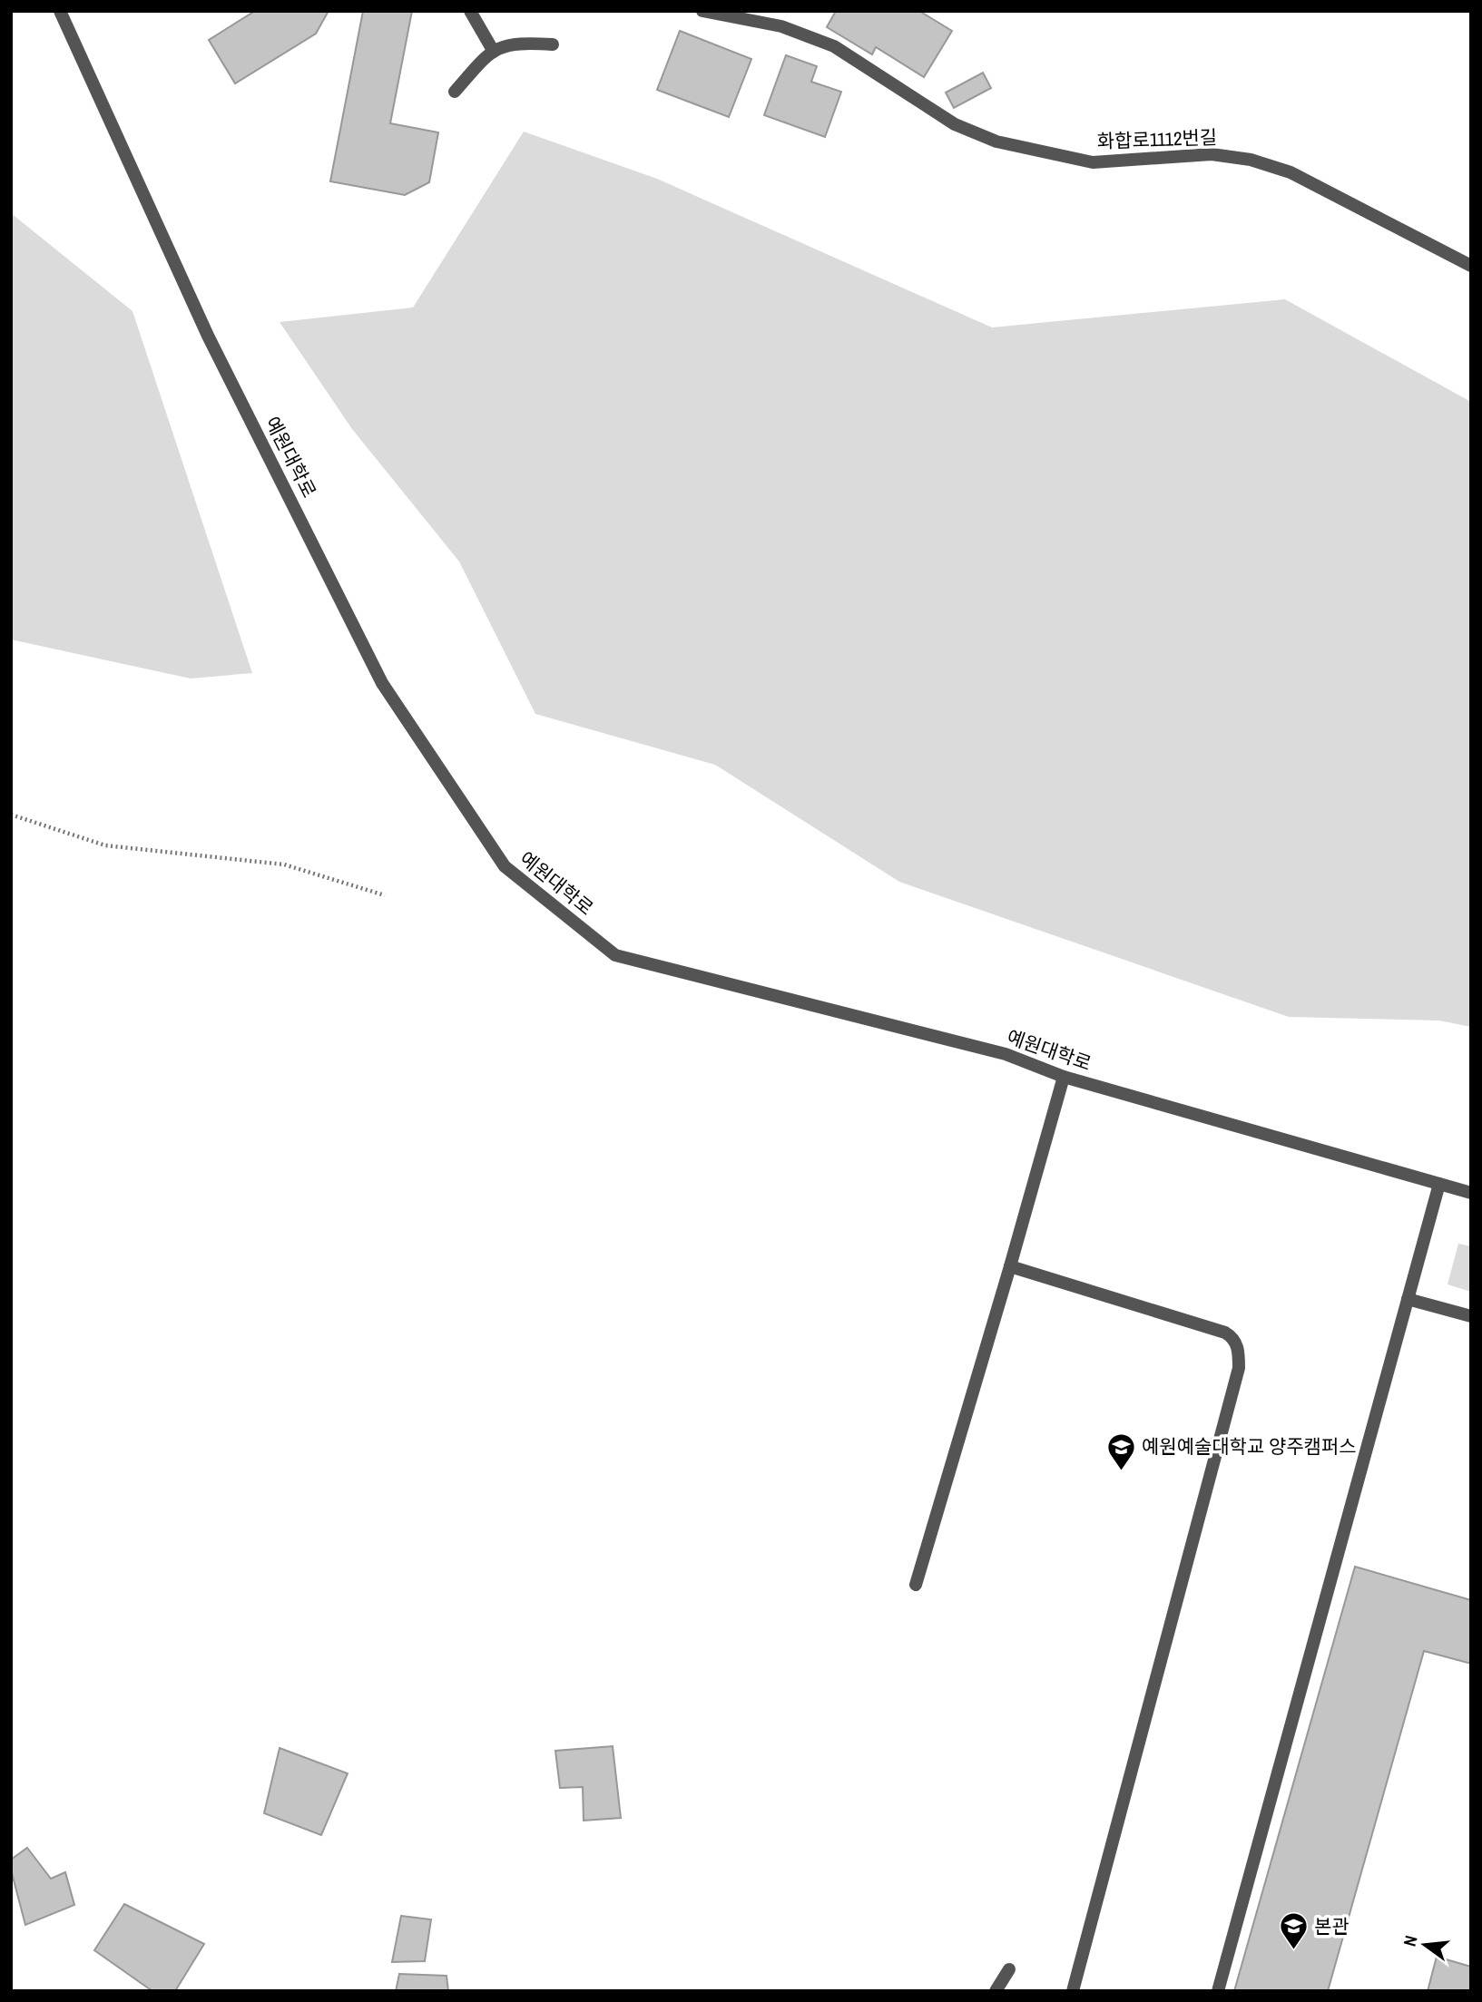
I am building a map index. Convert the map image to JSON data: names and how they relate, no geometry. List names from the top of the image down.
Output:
{
  "streets": {
    "street": ["화합로1112번길", "예원대학로"]
  },
  "places": {
    "school or university": ["예원예술대학교 양주캠퍼스", "본관"]
  },
  "north": "left"
}
